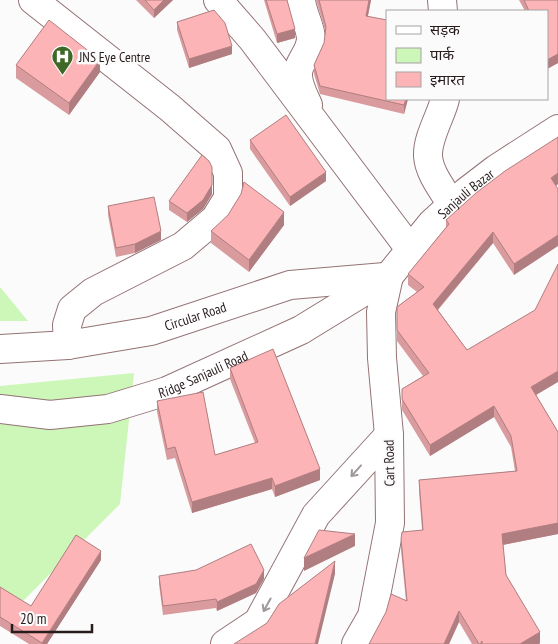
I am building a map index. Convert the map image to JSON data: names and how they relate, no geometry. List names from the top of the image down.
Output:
{
  "streets": {
    "street": [
      "Sanjauli Bazar",
      "Circular Road",
      "Ridge Sanjauli Road",
      "Cart Road"
    ]
  },
  "crossings": [
    ["Sanjauli Bazar", "Circular Road"],
    ["Sanjauli Bazar", "Ridge Sanjauli Road"],
    ["Sanjauli Bazar", "Cart Road"],
    ["Circular Road", "Ridge Sanjauli Road"],
    ["Circular Road", "Cart Road"],
    ["Ridge Sanjauli Road", "Cart Road"]
  ],
  "places": {
    "hospital": ["JNS Eye Centre"]
  },
  "legend": ["सड़क", "पार्क", "इमारत"],
  "scale_bar": "20 m"
}
